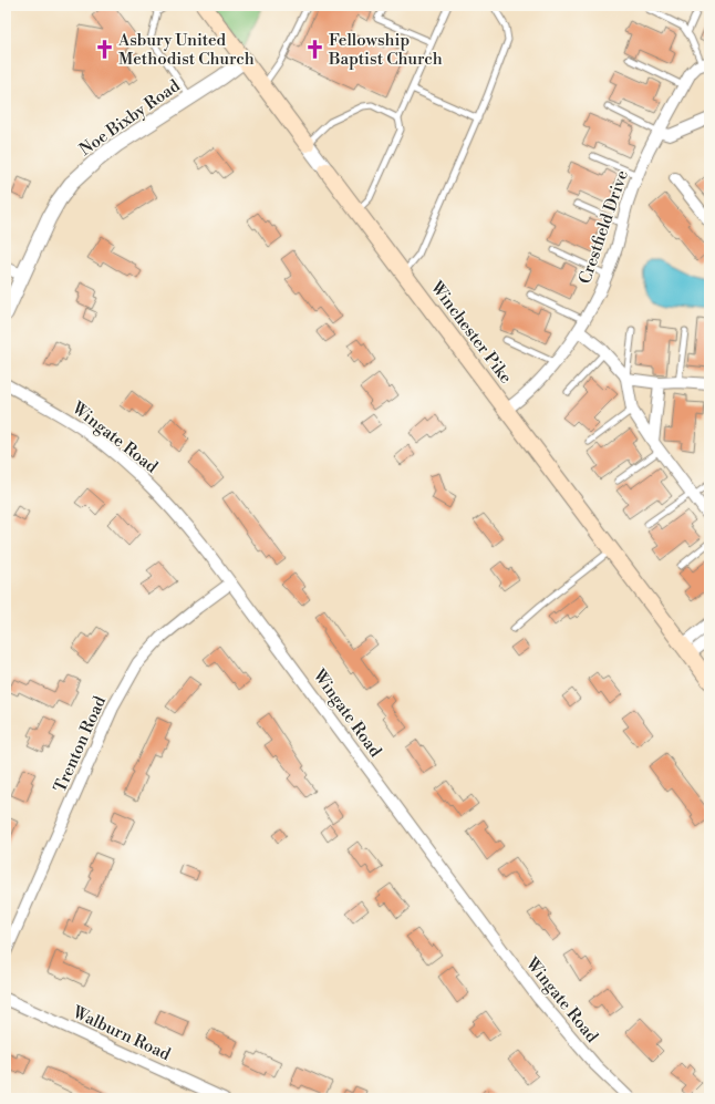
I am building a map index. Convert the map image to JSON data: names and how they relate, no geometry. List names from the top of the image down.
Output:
{
  "streets": {
    "main road": ["Winchester Pike"],
    "street": [
      "Noe Bixby Road",
      "Crestfield Drive",
      "Wingate Road",
      "Trenton Road",
      "Walburn Road"
    ]
  },
  "crossings": [
    ["Noe Bixby Road", "Winchester Pike"],
    ["Crestfield Drive", "Winchester Pike"],
    ["Wingate Road", "Trenton Road"]
  ],
  "places": {
    "church": ["Asbury United Methodist Church", "Fellowship Baptist Church"]
  }
}
